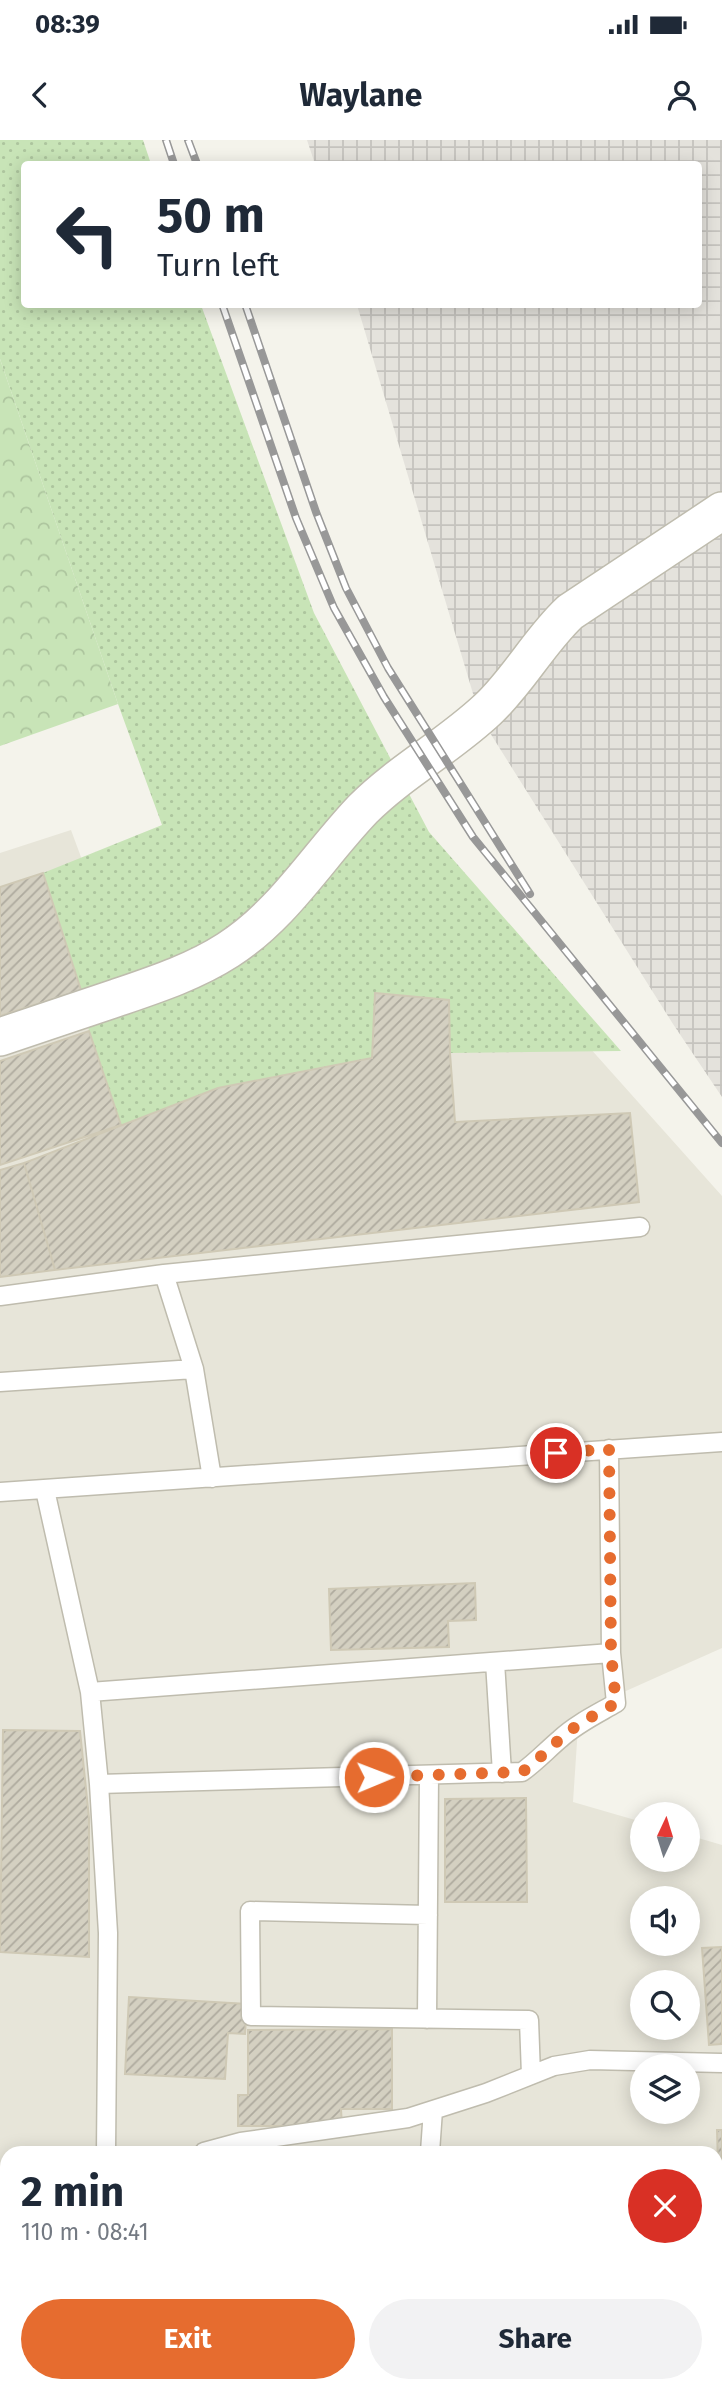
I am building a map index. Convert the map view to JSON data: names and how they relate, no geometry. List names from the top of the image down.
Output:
{
  "north": "top",
  "page": {
    "status": "08:39",
    "header": "Waylane",
    "turn": ["50 m", "Turn left"],
    "heading": ["2 min", "110 m · 08:41"],
    "buttons": ["Exit", "Share"]
  }
}
